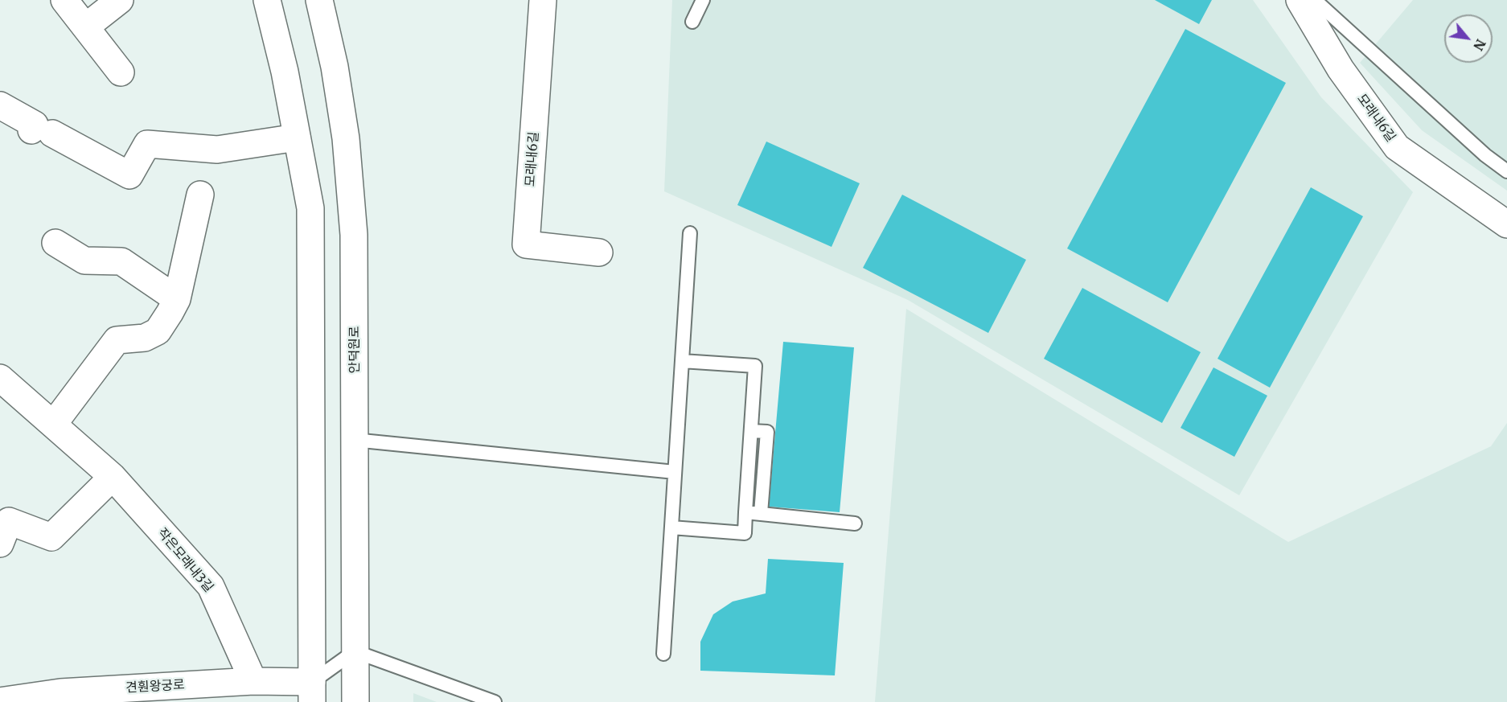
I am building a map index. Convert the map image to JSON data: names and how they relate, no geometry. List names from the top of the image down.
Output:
{
  "streets": {
    "street": [
      "모래내6길",
      "안덕원로",
      "작은모래내3길",
      "견훤왕궁로"
    ]
  },
  "crossings": [
    ["작은모래내3길", "견훤왕궁로"]
  ],
  "north": "bottom right"
}
